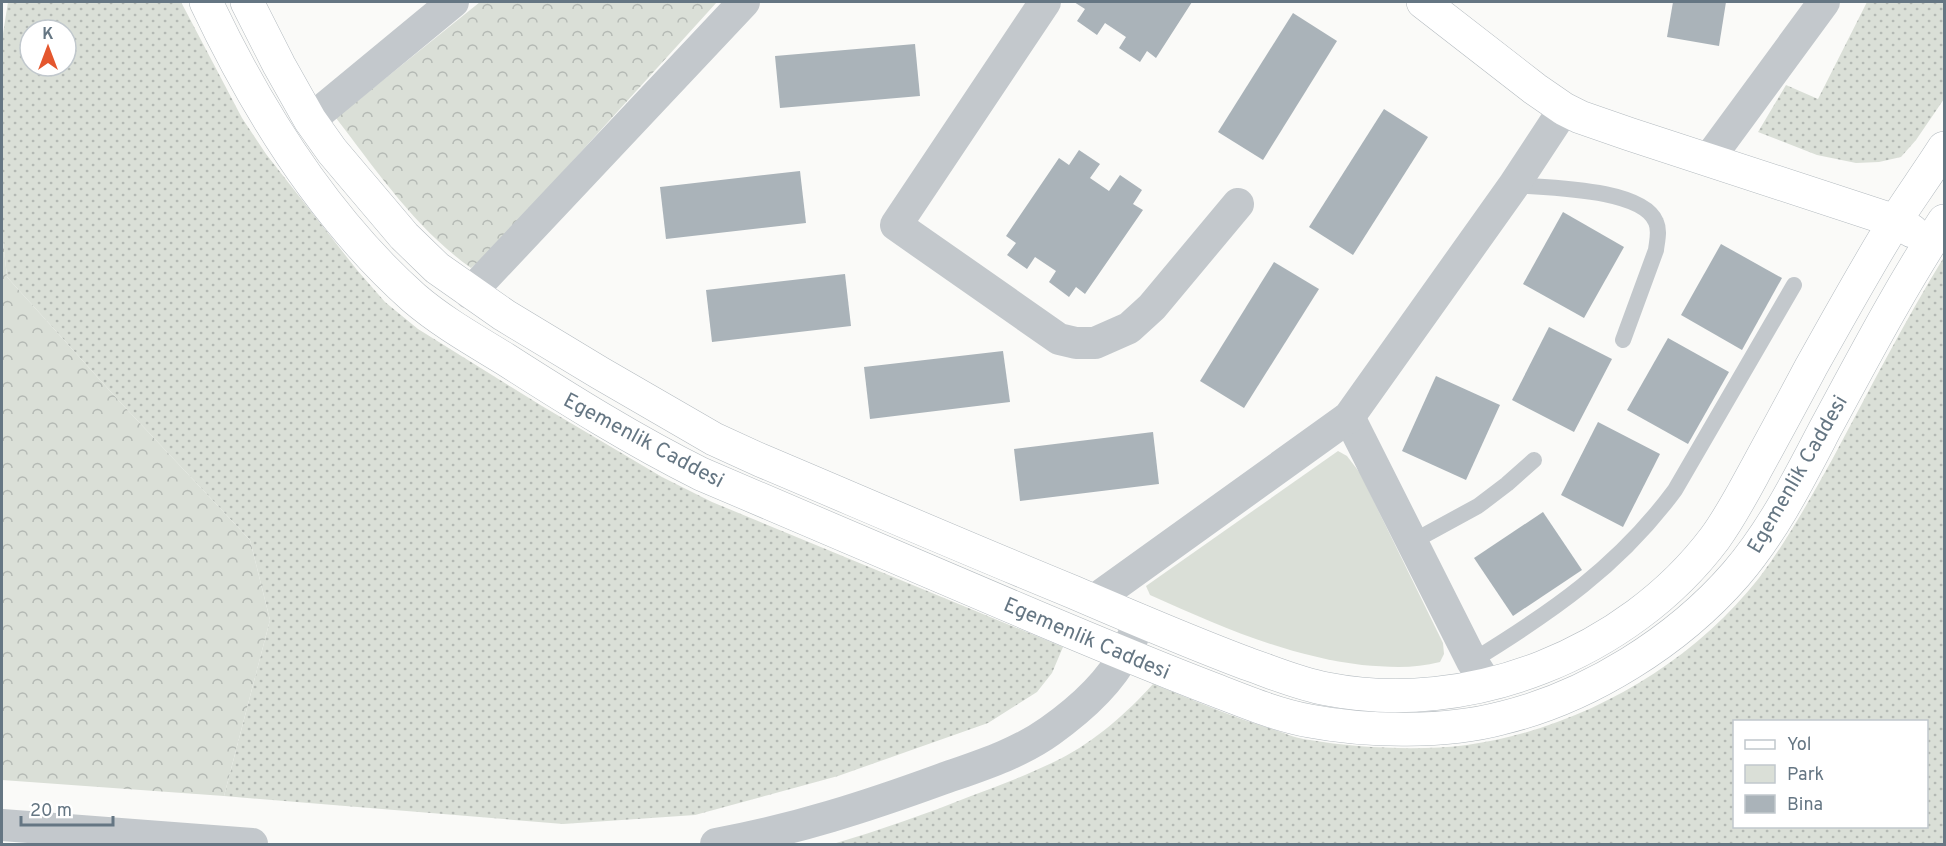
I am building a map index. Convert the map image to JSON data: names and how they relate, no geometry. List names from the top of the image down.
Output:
{
  "streets": {
    "main road": ["Egemenlik Caddesi"]
  },
  "legend": ["Yol", "Park", "Bina"],
  "scale_bar": "20 m",
  "north": "top"
}
